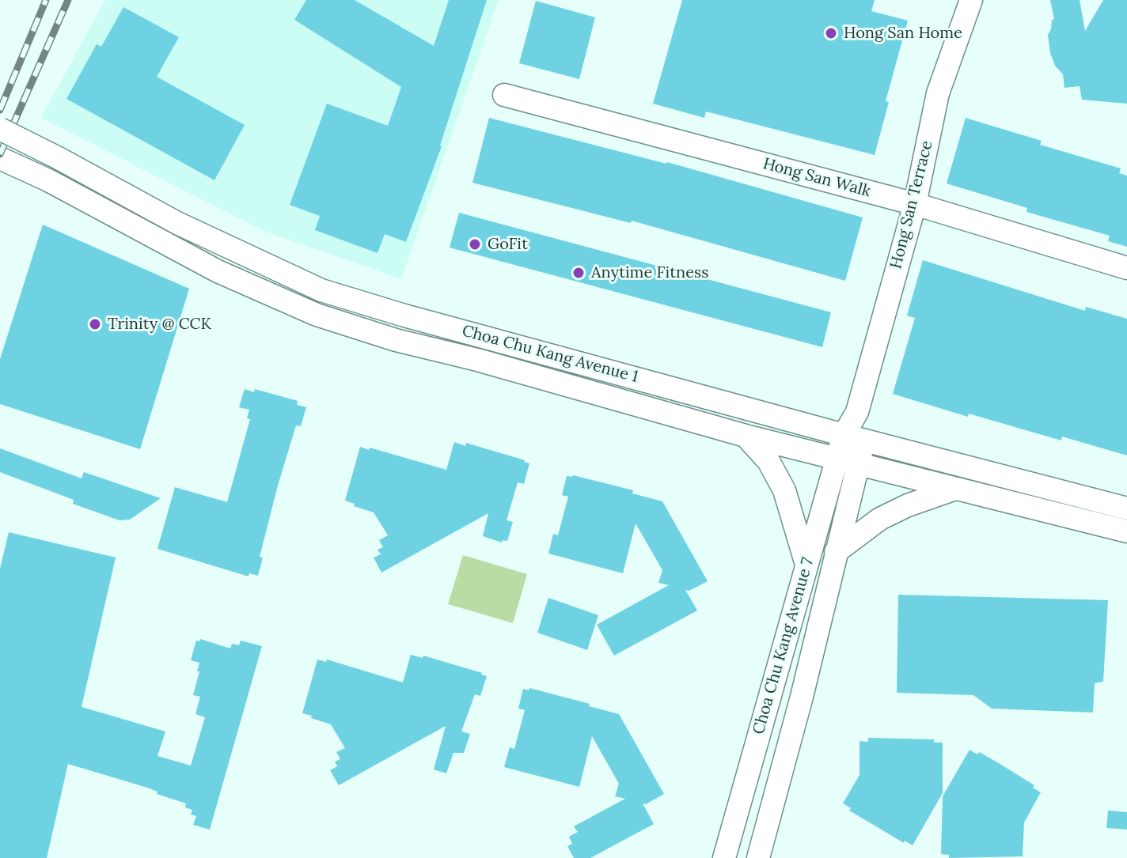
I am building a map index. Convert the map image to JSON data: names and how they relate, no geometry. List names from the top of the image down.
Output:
{
  "streets": {
    "street": [
      "Hong San Walk",
      "Hong San Terrace",
      "Choa Chu Kang Avenue 1",
      "Choa Chu Kang Avenue 7"
    ]
  },
  "crossings": [
    ["Hong San Walk", "Hong San Terrace"],
    ["Hong San Terrace", "Choa Chu Kang Avenue 1"],
    ["Hong San Terrace", "Choa Chu Kang Avenue 7"],
    ["Choa Chu Kang Avenue 1", "Choa Chu Kang Avenue 7"]
  ],
  "places": [
    "Hong San Home",
    "GoFit",
    "Anytime Fitness",
    "Trinity @ CCK"
  ]
}
